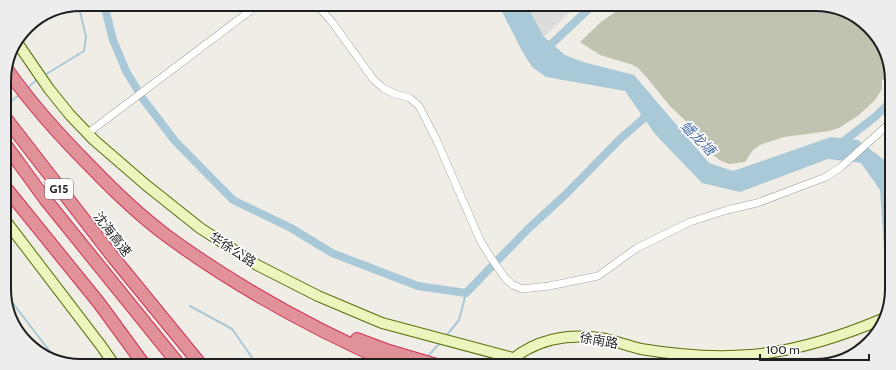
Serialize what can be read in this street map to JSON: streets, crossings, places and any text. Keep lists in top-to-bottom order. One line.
{"streets":{"highway":["G15","沈海高速"],"street":["华徐公路","徐南路"]},"crossings":[["华徐公路","徐南路"]],"water":["蟠龙塘"],"scale_bar":"100 m"}
